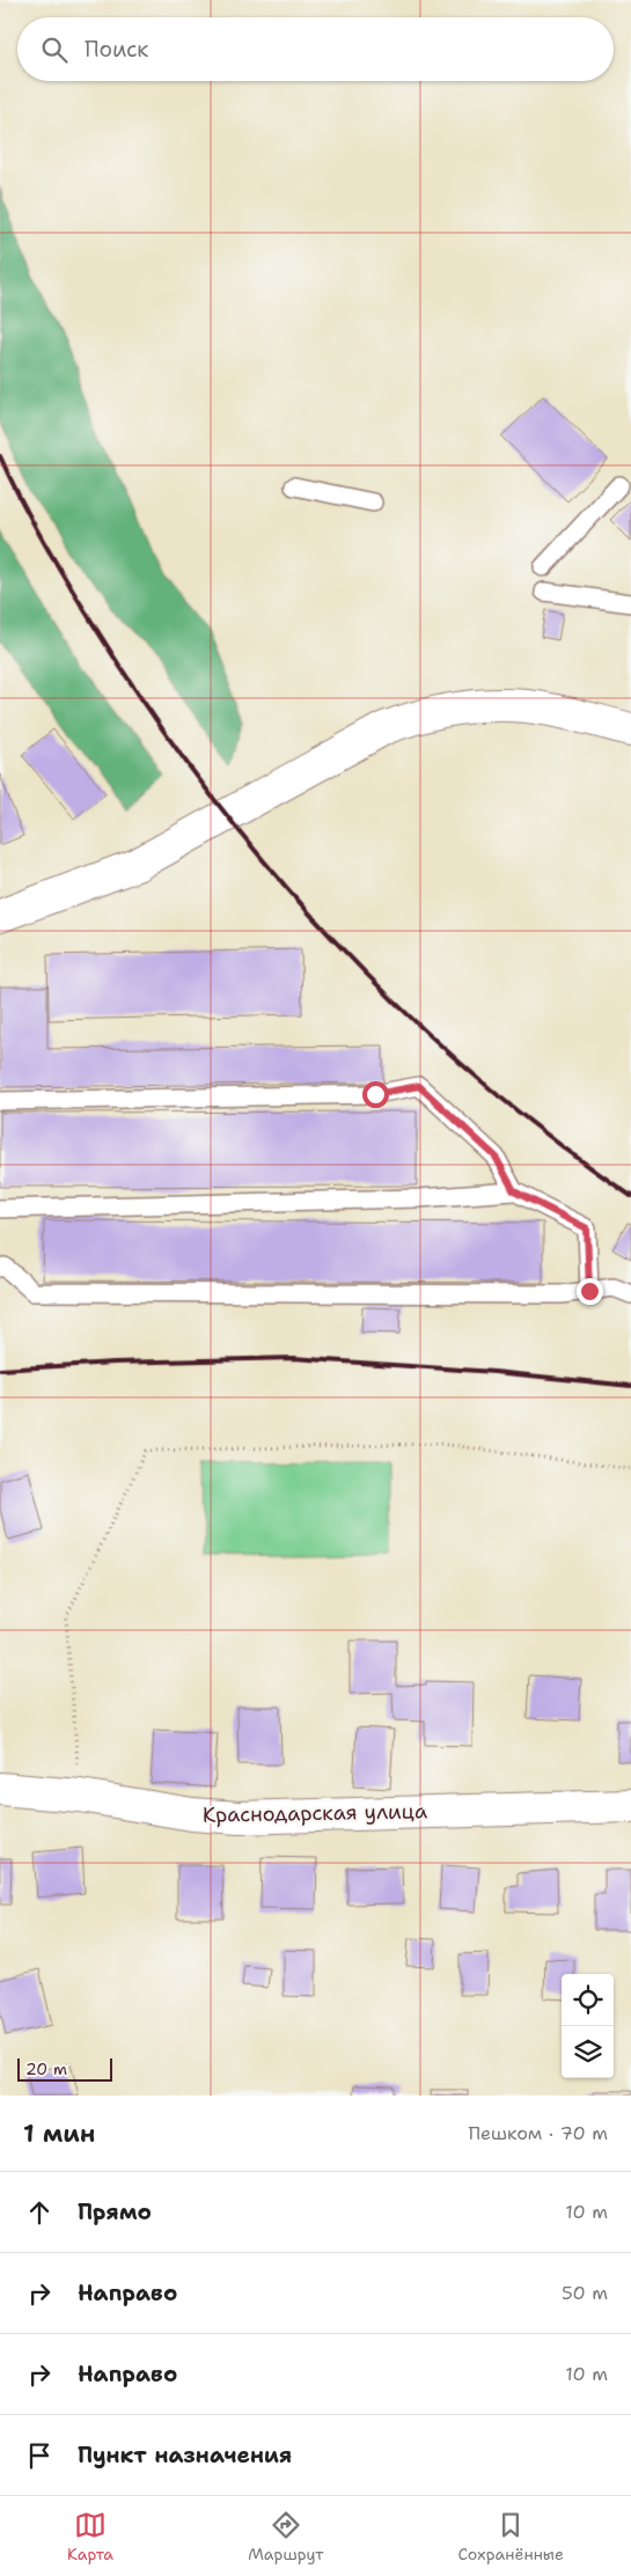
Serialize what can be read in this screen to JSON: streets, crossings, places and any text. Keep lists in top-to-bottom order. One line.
{"streets":{"main road":["Краснодарская улица"]},"scale_bar":"20 m","page":{"search":"Поиск","scale":"20 m","heading":["1 мин","Пешком · 70 m"],"list":[["Прямо","10 m"],["Направо","50 m"],["Направо","10 m"],"Пункт назначения"],"nav":["Карта","Маршрут","Сохранённые"]}}
